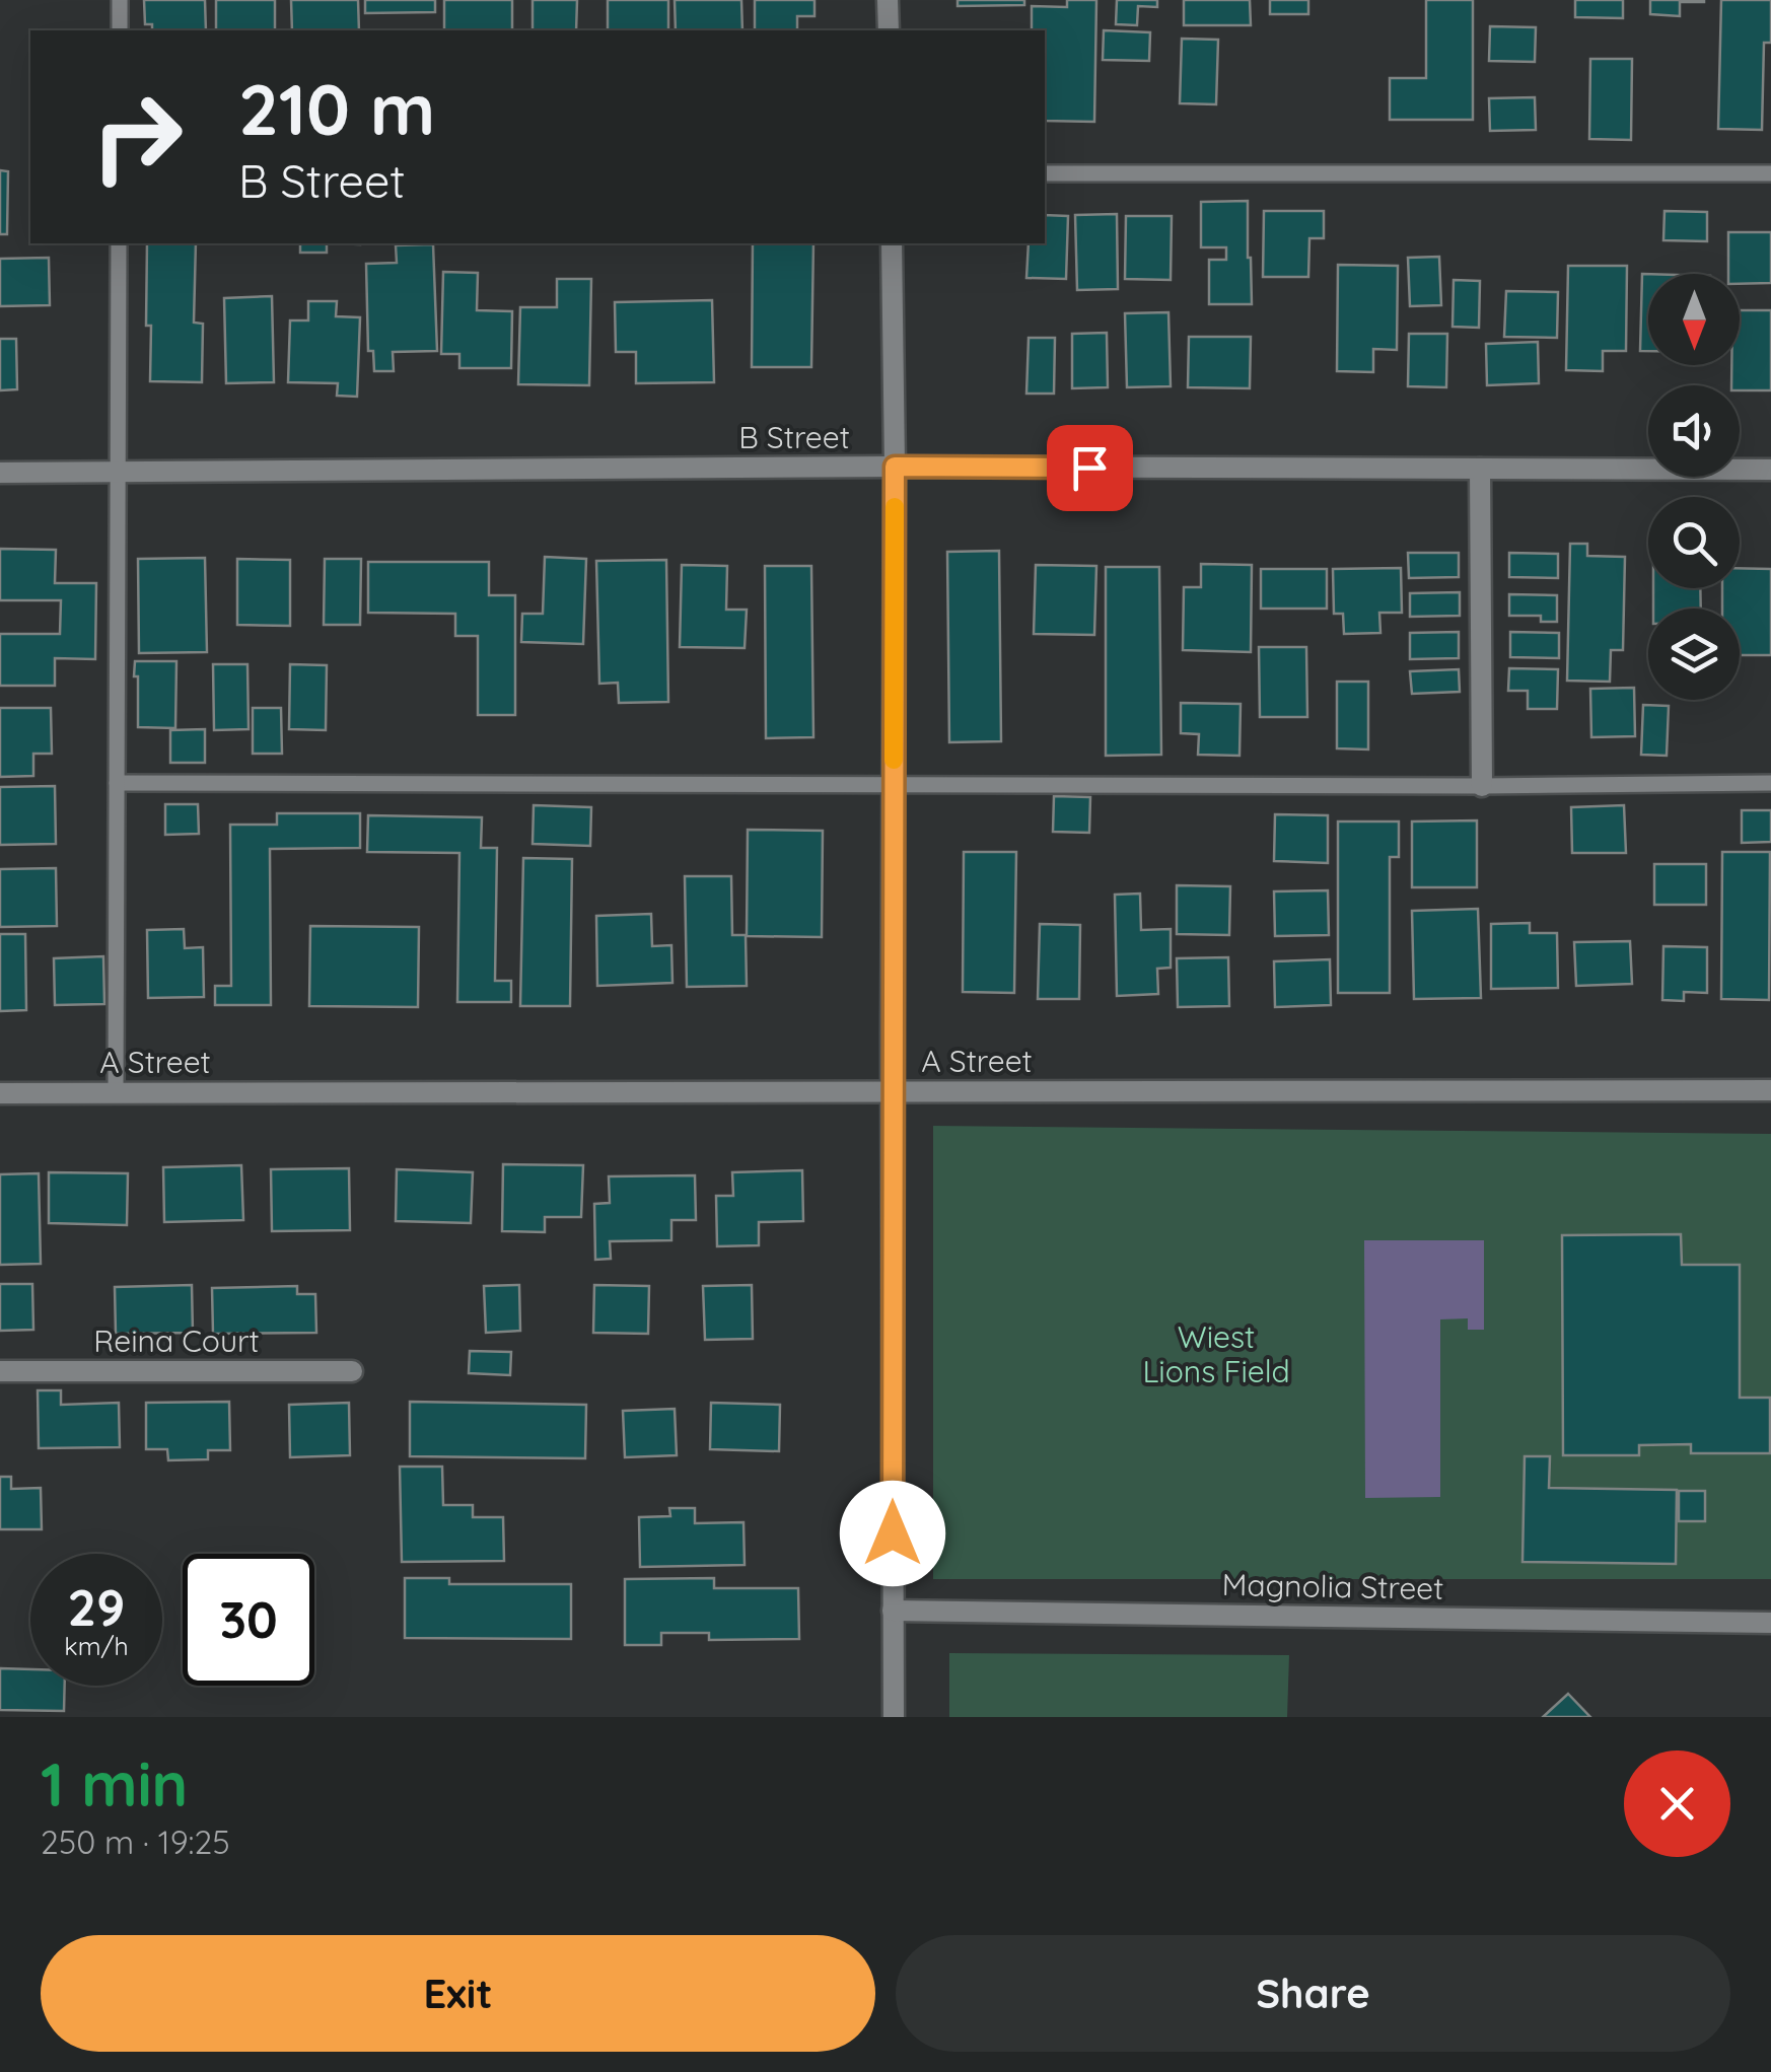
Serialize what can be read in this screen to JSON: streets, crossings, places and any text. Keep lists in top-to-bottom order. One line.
{"streets":{"street":["B Street","A Street","Reina Court","Magnolia Street"]},"parks":["Wiest Lions Field"],"north":"bottom","page":{"turn":["210 m","B Street"],"speed":"29 km/h","limit":"30","heading":["1 min","250 m · 19:25"],"buttons":["Exit","Share"]}}
